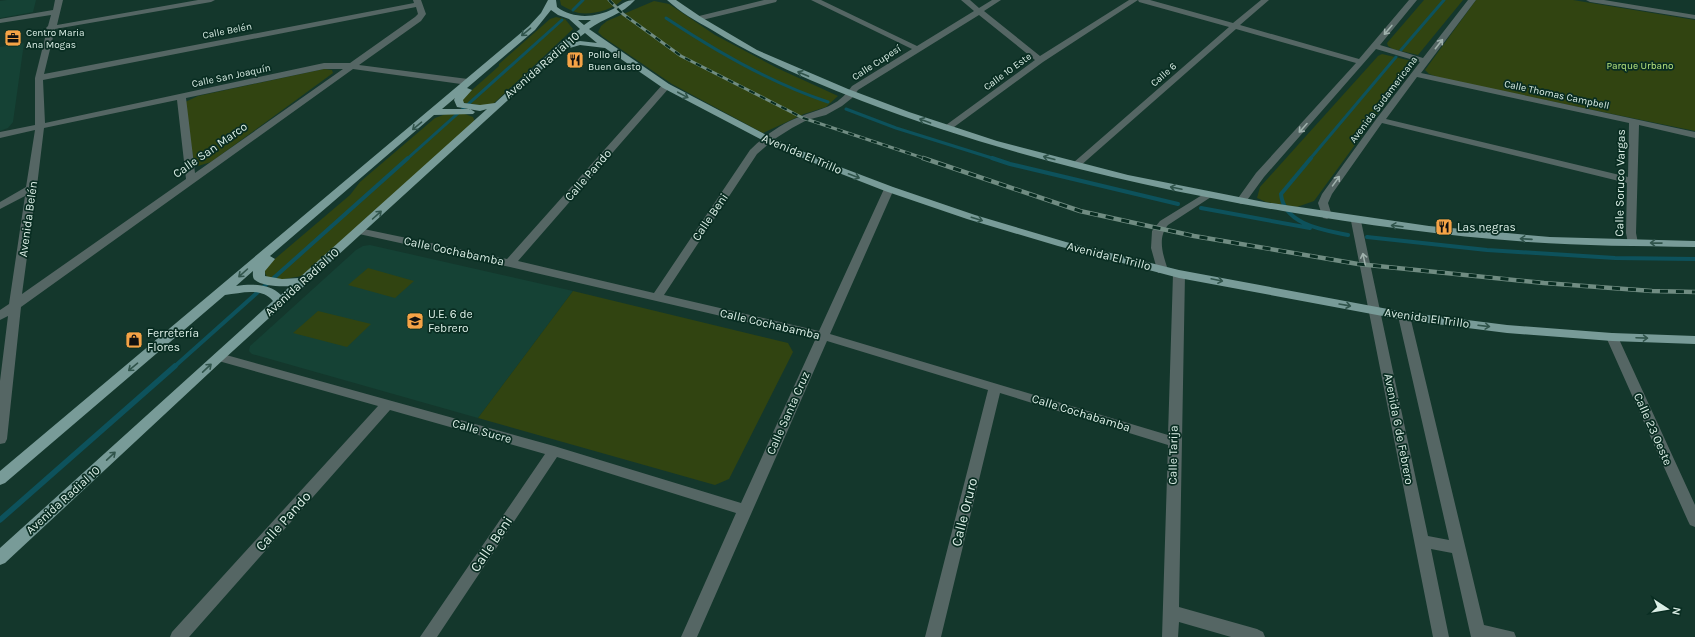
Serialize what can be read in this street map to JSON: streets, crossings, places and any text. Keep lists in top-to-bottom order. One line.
{"streets":{"main road":["Avenida Radial 10","Avenida El Trillo"],"street":["Calle Belén","Calle Cupesí","Calle 10 Este","Calle 6","Calle San Joaquín","Calle Thomas Campbell","Avenida Sudamericana","Calle San Marco","Calle Pando","Calle Soruco Vargas","Calle Beni","Avenida Belén","Calle Cochabamba","Calle Santa Cruz","Avenida 6 de Febrero","Calle 23 Oeste","Calle Sucre","Calle Tarija","Calle Oruro"]},"crossings":[["Calle Belén","Calle San Marco"],["Calle Belén","Avenida Belén"],["Calle Cupesí","Calle 10 Este"],["Calle Cupesí","Avenida El Trillo"],["Calle Cupesí","Calle Beni"],["Avenida Radial 10","Avenida El Trillo"],["Avenida Radial 10","Calle Cochabamba"],["Avenida Radial 10","Calle Sucre"],["Calle San Joaquín","Calle San Marco"],["Calle San Joaquín","Avenida Belén"],["Calle Thomas Campbell","Avenida Sudamericana"],["Calle Thomas Campbell","Calle Soruco Vargas"],["Calle San Marco","Avenida Belén"],["Avenida El Trillo","Calle Pando"],["Avenida El Trillo","Calle Beni"],["Avenida El Trillo","Calle Santa Cruz"],["Avenida El Trillo","Avenida 6 de Febrero"],["Avenida El Trillo","Calle 23 Oeste"],["Avenida El Trillo","Calle Tarija"],["Calle Pando","Calle Cochabamba"],["Calle Pando","Calle Sucre"],["Calle Beni","Calle Cochabamba"],["Calle Beni","Calle Sucre"],["Calle Cochabamba","Calle Santa Cruz"],["Calle Cochabamba","Calle Tarija"],["Calle Cochabamba","Calle Oruro"],["Calle Santa Cruz","Calle Sucre"]],"parks":["Parque Urbano"],"places":{"office":["Centro Maria Ana Mogas"],"restaurant":["Pollo el Buen Gusto","Las negras"],"school or university":["U.E. 6 de Febrero"],"shop":["Ferretería Flores"]},"north":"right"}
